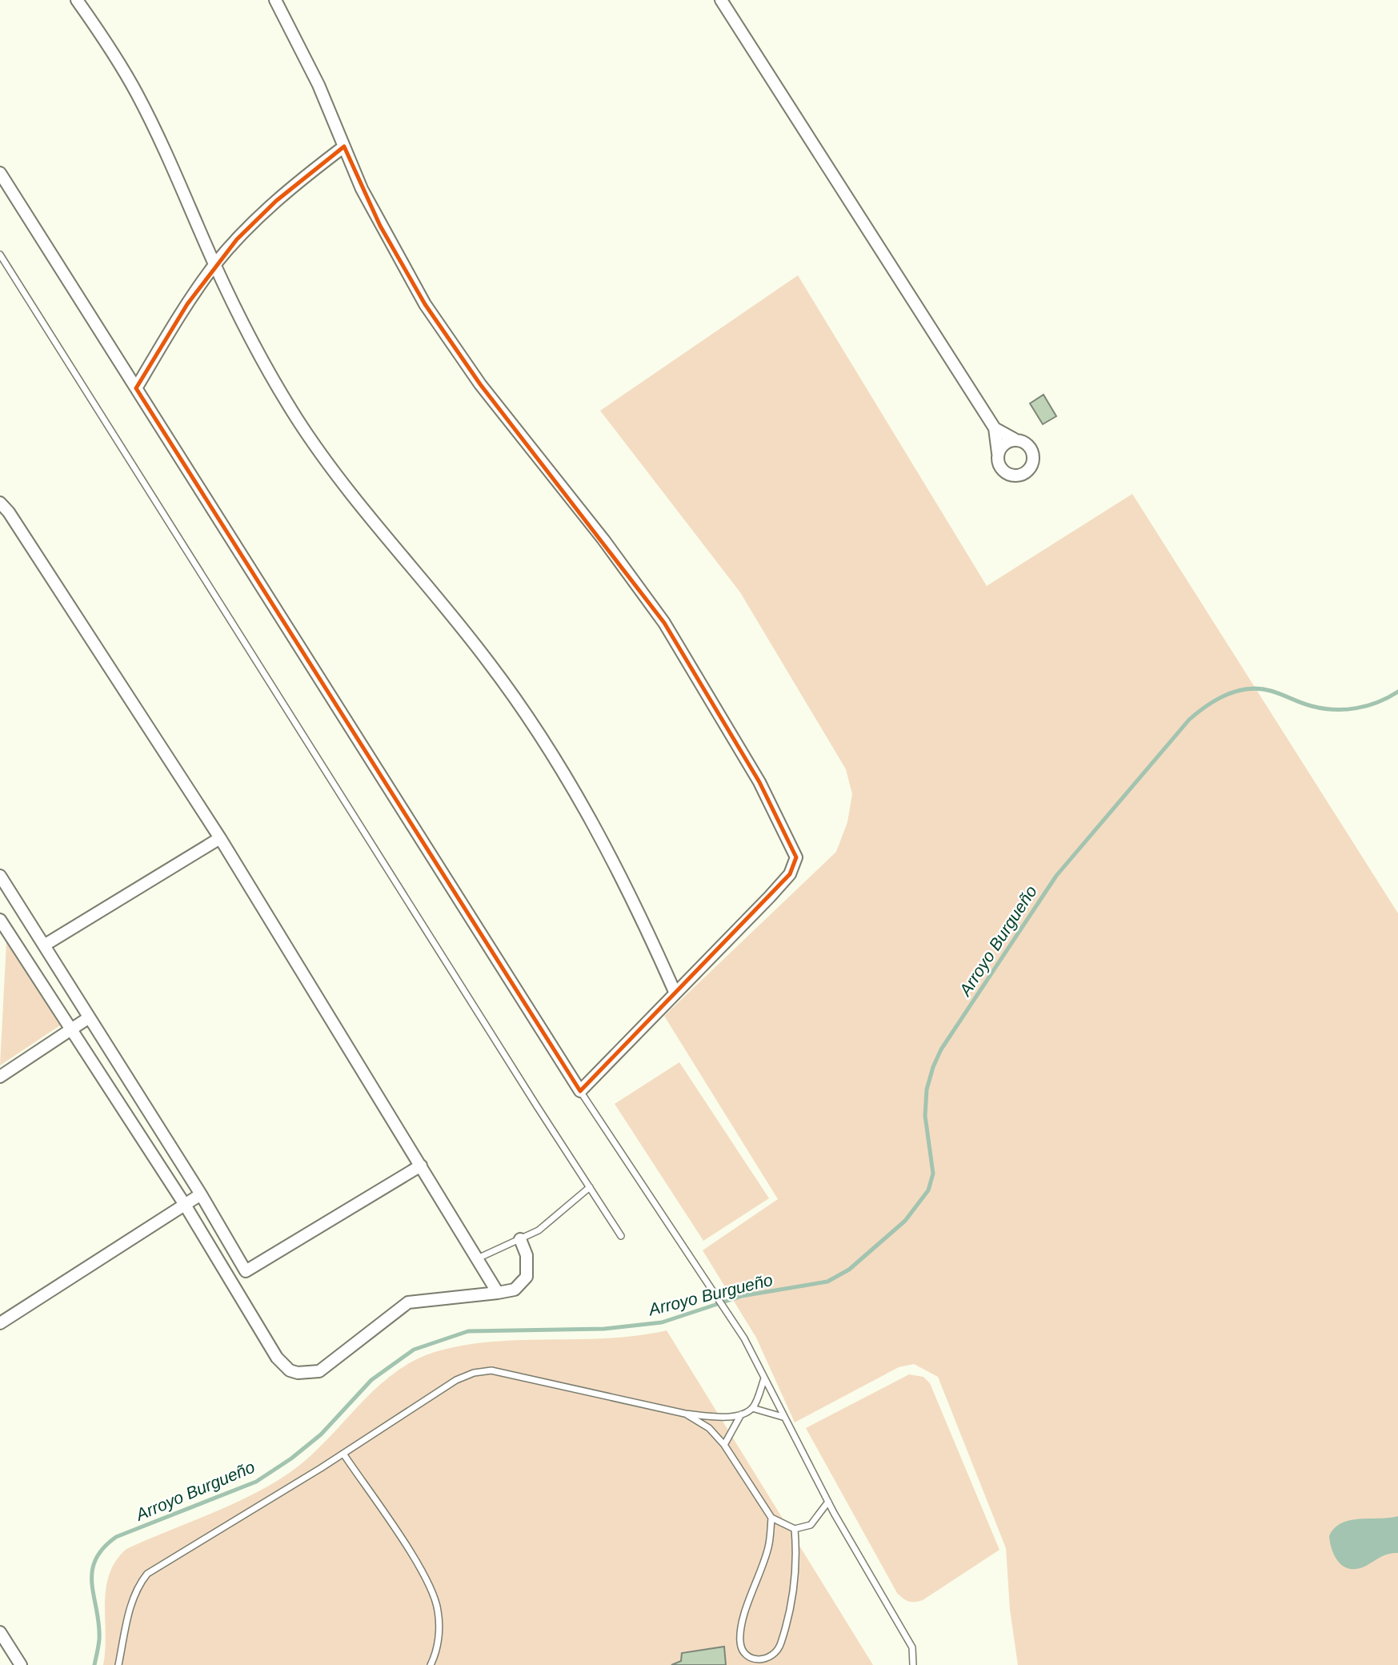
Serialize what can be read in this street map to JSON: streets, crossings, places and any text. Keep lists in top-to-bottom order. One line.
{"water":["Arroyo Burgueño"]}
